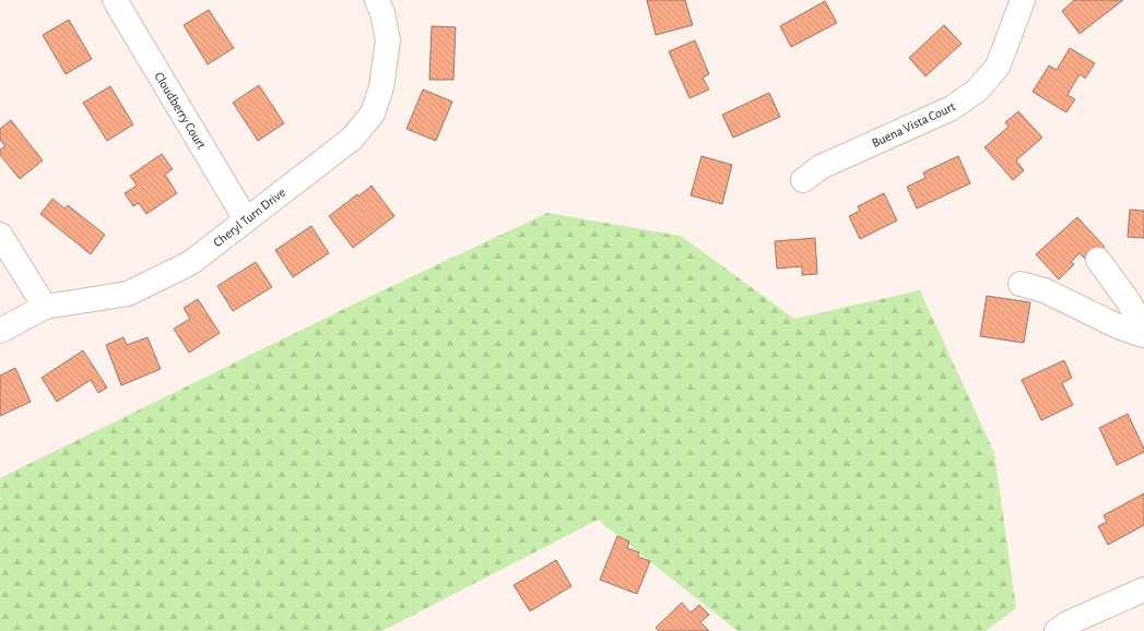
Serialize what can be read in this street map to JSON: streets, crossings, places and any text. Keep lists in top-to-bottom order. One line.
{"streets":{"street":["Cloudberry Court","Buena Vista Court","Cheryl Turn Drive"]},"crossings":[["Cloudberry Court","Cheryl Turn Drive"]]}
